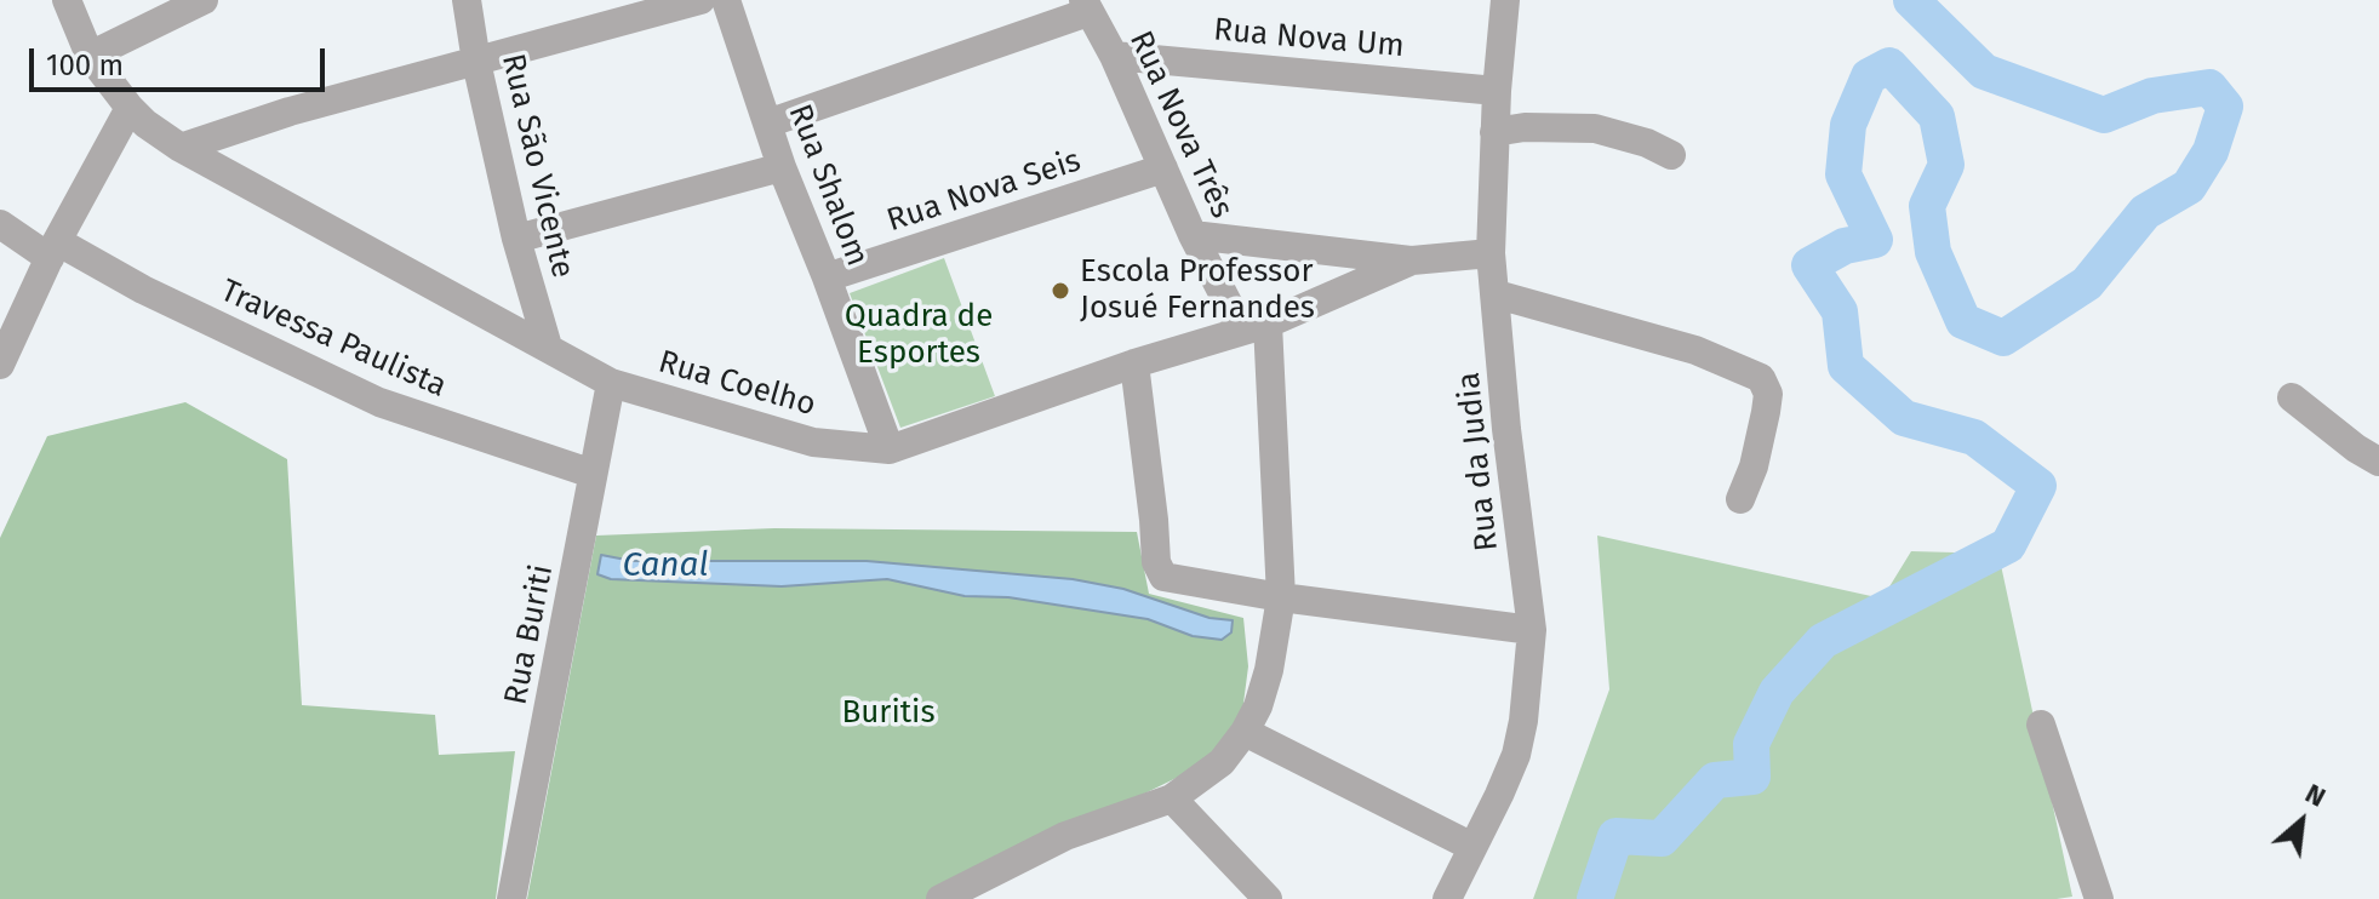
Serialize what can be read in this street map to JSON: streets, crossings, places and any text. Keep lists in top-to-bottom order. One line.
{"streets":{"street":["Rua Nova Um","Rua Nova Três","Rua São Vicente","Rua Shalom","Rua Nova Seis","Travessa Paulista","Rua Coelho","Rua da Judia","Rua Buriti"]},"crossings":[["Rua Nova Um","Rua Nova Três"],["Rua Nova Um","Rua da Judia"],["Rua Nova Três","Rua Nova Seis"],["Rua Nova Três","Rua Coelho"],["Rua São Vicente","Rua Coelho"],["Rua Shalom","Rua Nova Seis"],["Rua Shalom","Rua Coelho"],["Travessa Paulista","Rua Buriti"],["Rua Coelho","Rua da Judia"],["Rua Coelho","Rua Buriti"]],"water":["Canal"],"parks":["Quadra de Esportes","Buritis"],"places":["Escola Professor Josué Fernandes"],"scale_bar":"100 m","north":"top right"}
